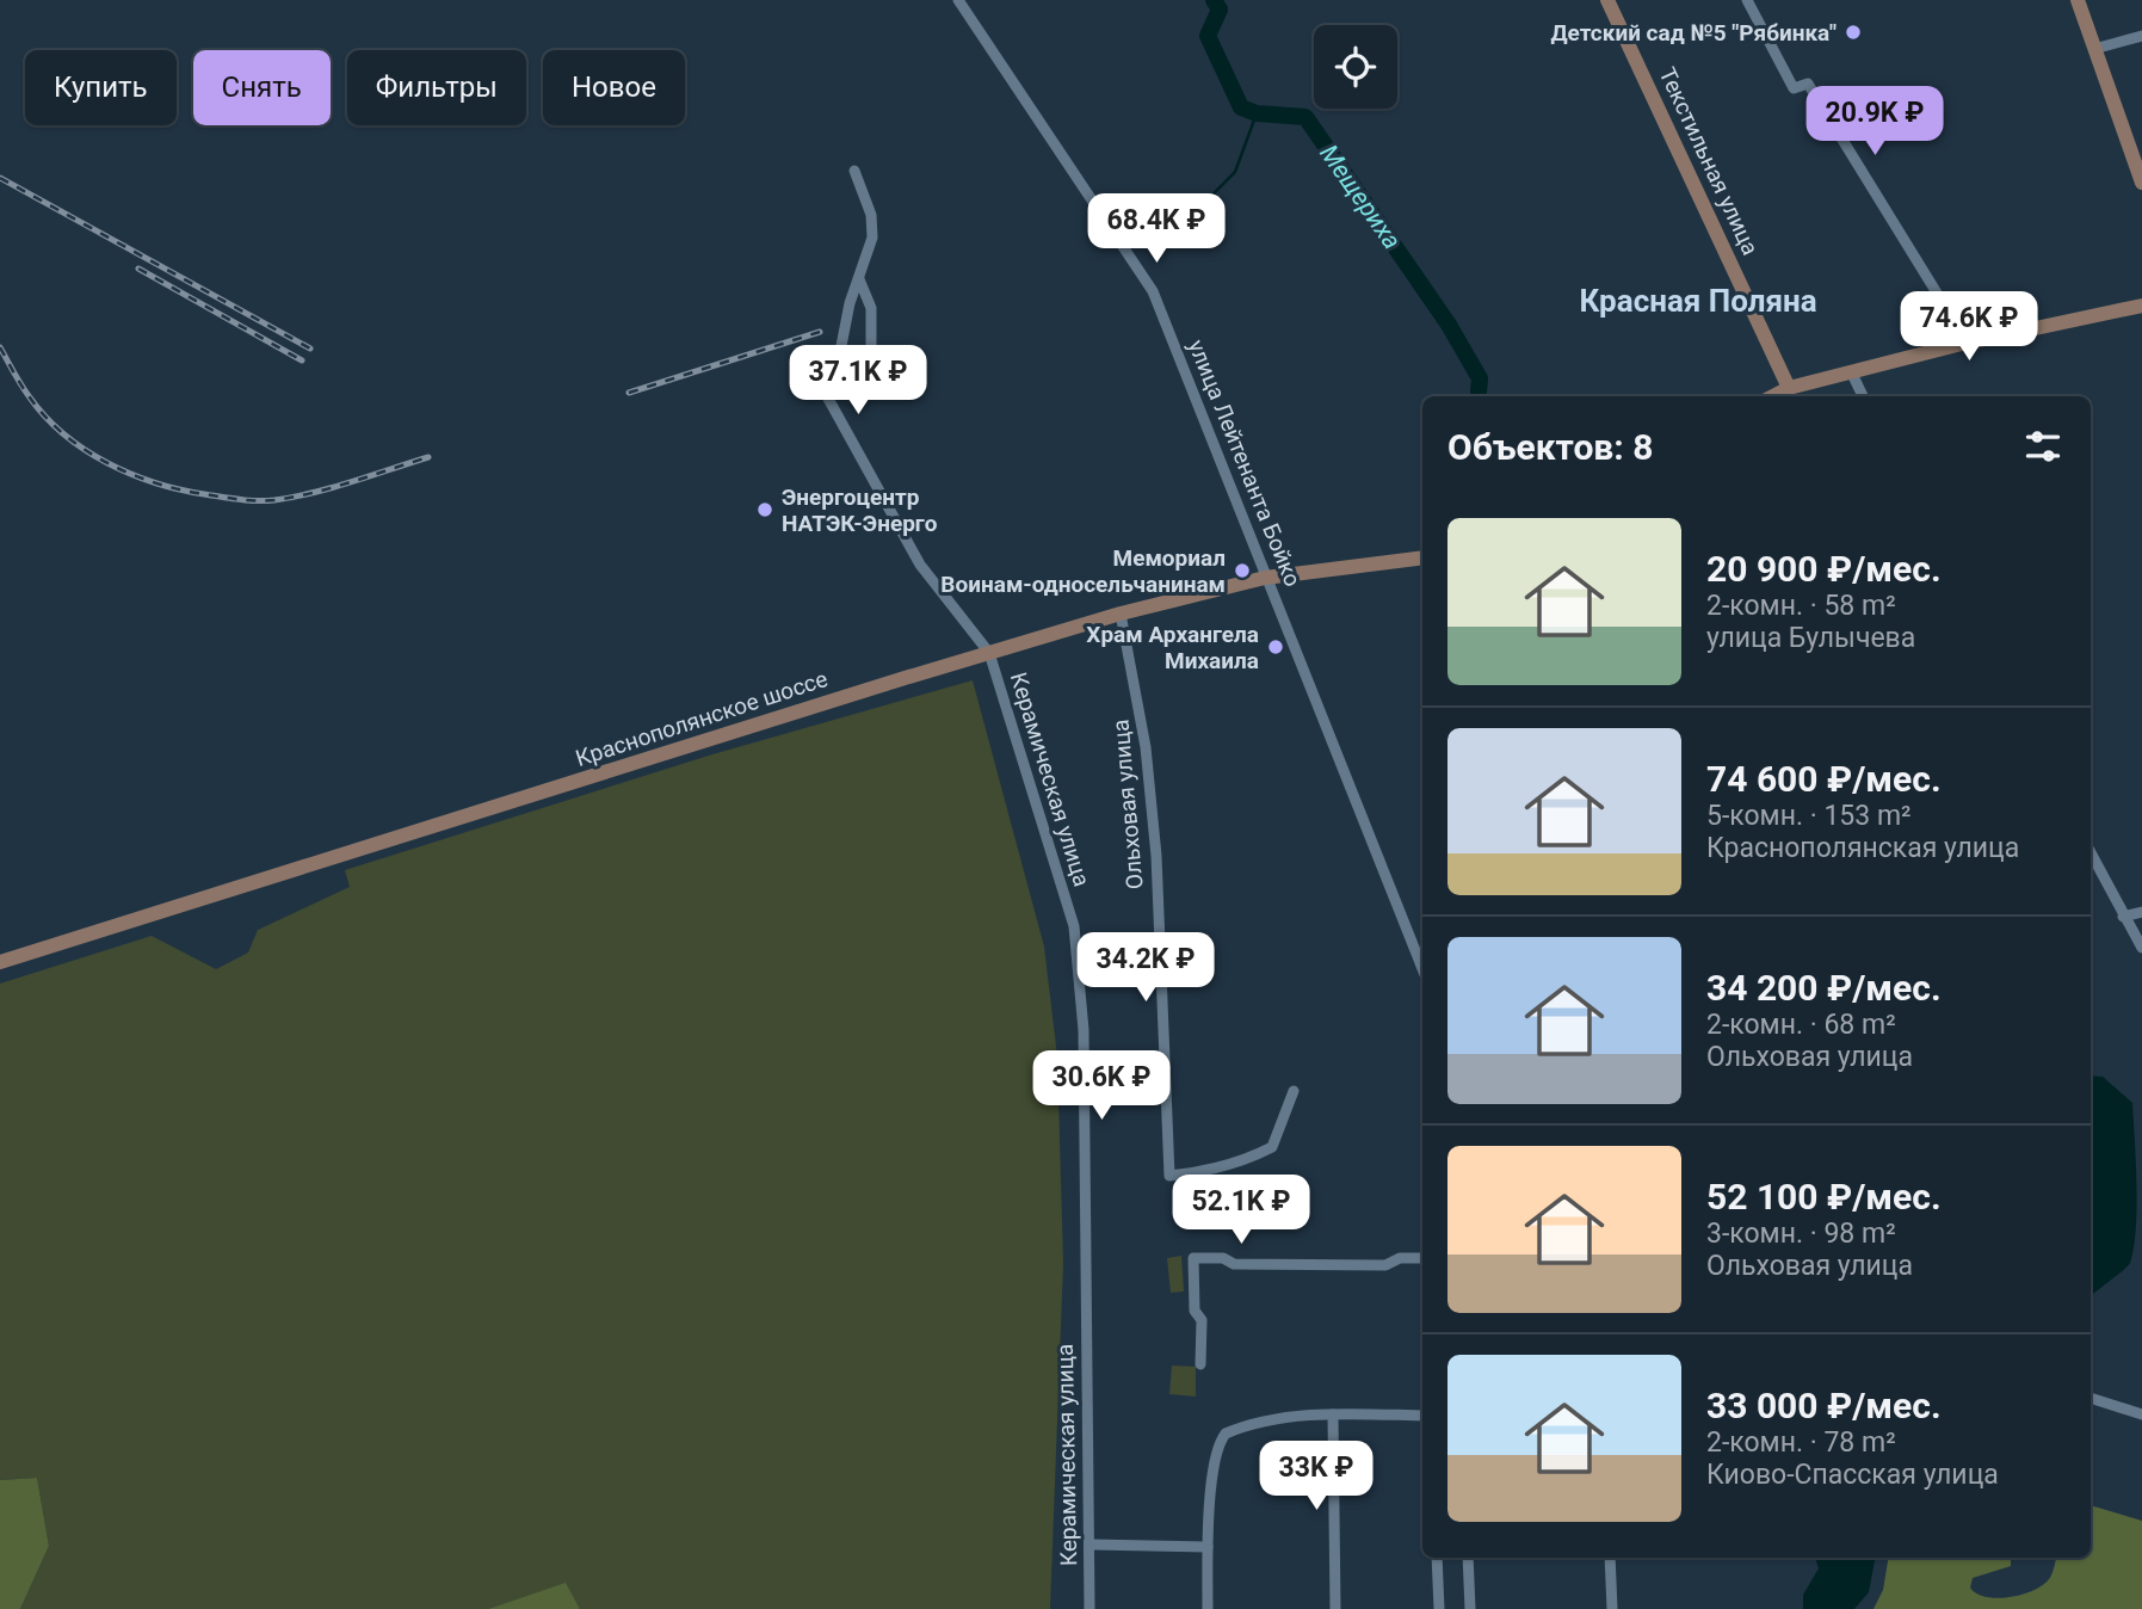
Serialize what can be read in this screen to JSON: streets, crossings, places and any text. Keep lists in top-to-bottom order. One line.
{"streets":{"main road":["Текстильная улица","Краснополянское шоссе"],"street":["улица Лейтенанта Бойко","Керамическая улица","Ольховая улица"]},"crossings":[["улица Лейтенанта Бойко","Краснополянское шоссе"],["Краснополянское шоссе","Керамическая улица"],["Краснополянское шоссе","Ольховая улица"]],"districts":["Красная Поляна"],"water":["Мещериха"],"places":["Детский сад №5 \"Рябинка\"","Энергоцентр НАТЭК-Энерго","Мемориал Воинам-односельчанинам","Храм Архангела Михаила"],"page":{"chip":["Купить","Снять","Фильтры","Новое"],"price":["20.9K ₽","68.4K ₽","74.6K ₽","37.1K ₽","34.2K ₽","30.6K ₽","52.1K ₽","33K ₽"],"heading":"Объектов: 8","list":[{"name":"20 900 ₽/мес.","note":"2-комн. · 58 m² · улица Булычева"},{"name":"74 600 ₽/мес.","note":"5-комн. · 153 m² · Краснополянская улица"},{"name":"34 200 ₽/мес.","note":"2-комн. · 68 m² · Ольховая улица"},{"name":"52 100 ₽/мес.","note":"3-комн. · 98 m² · Ольховая улица"},{"name":"33 000 ₽/мес.","note":"2-комн. · 78 m² · Киово-Спасская улица"}]}}
